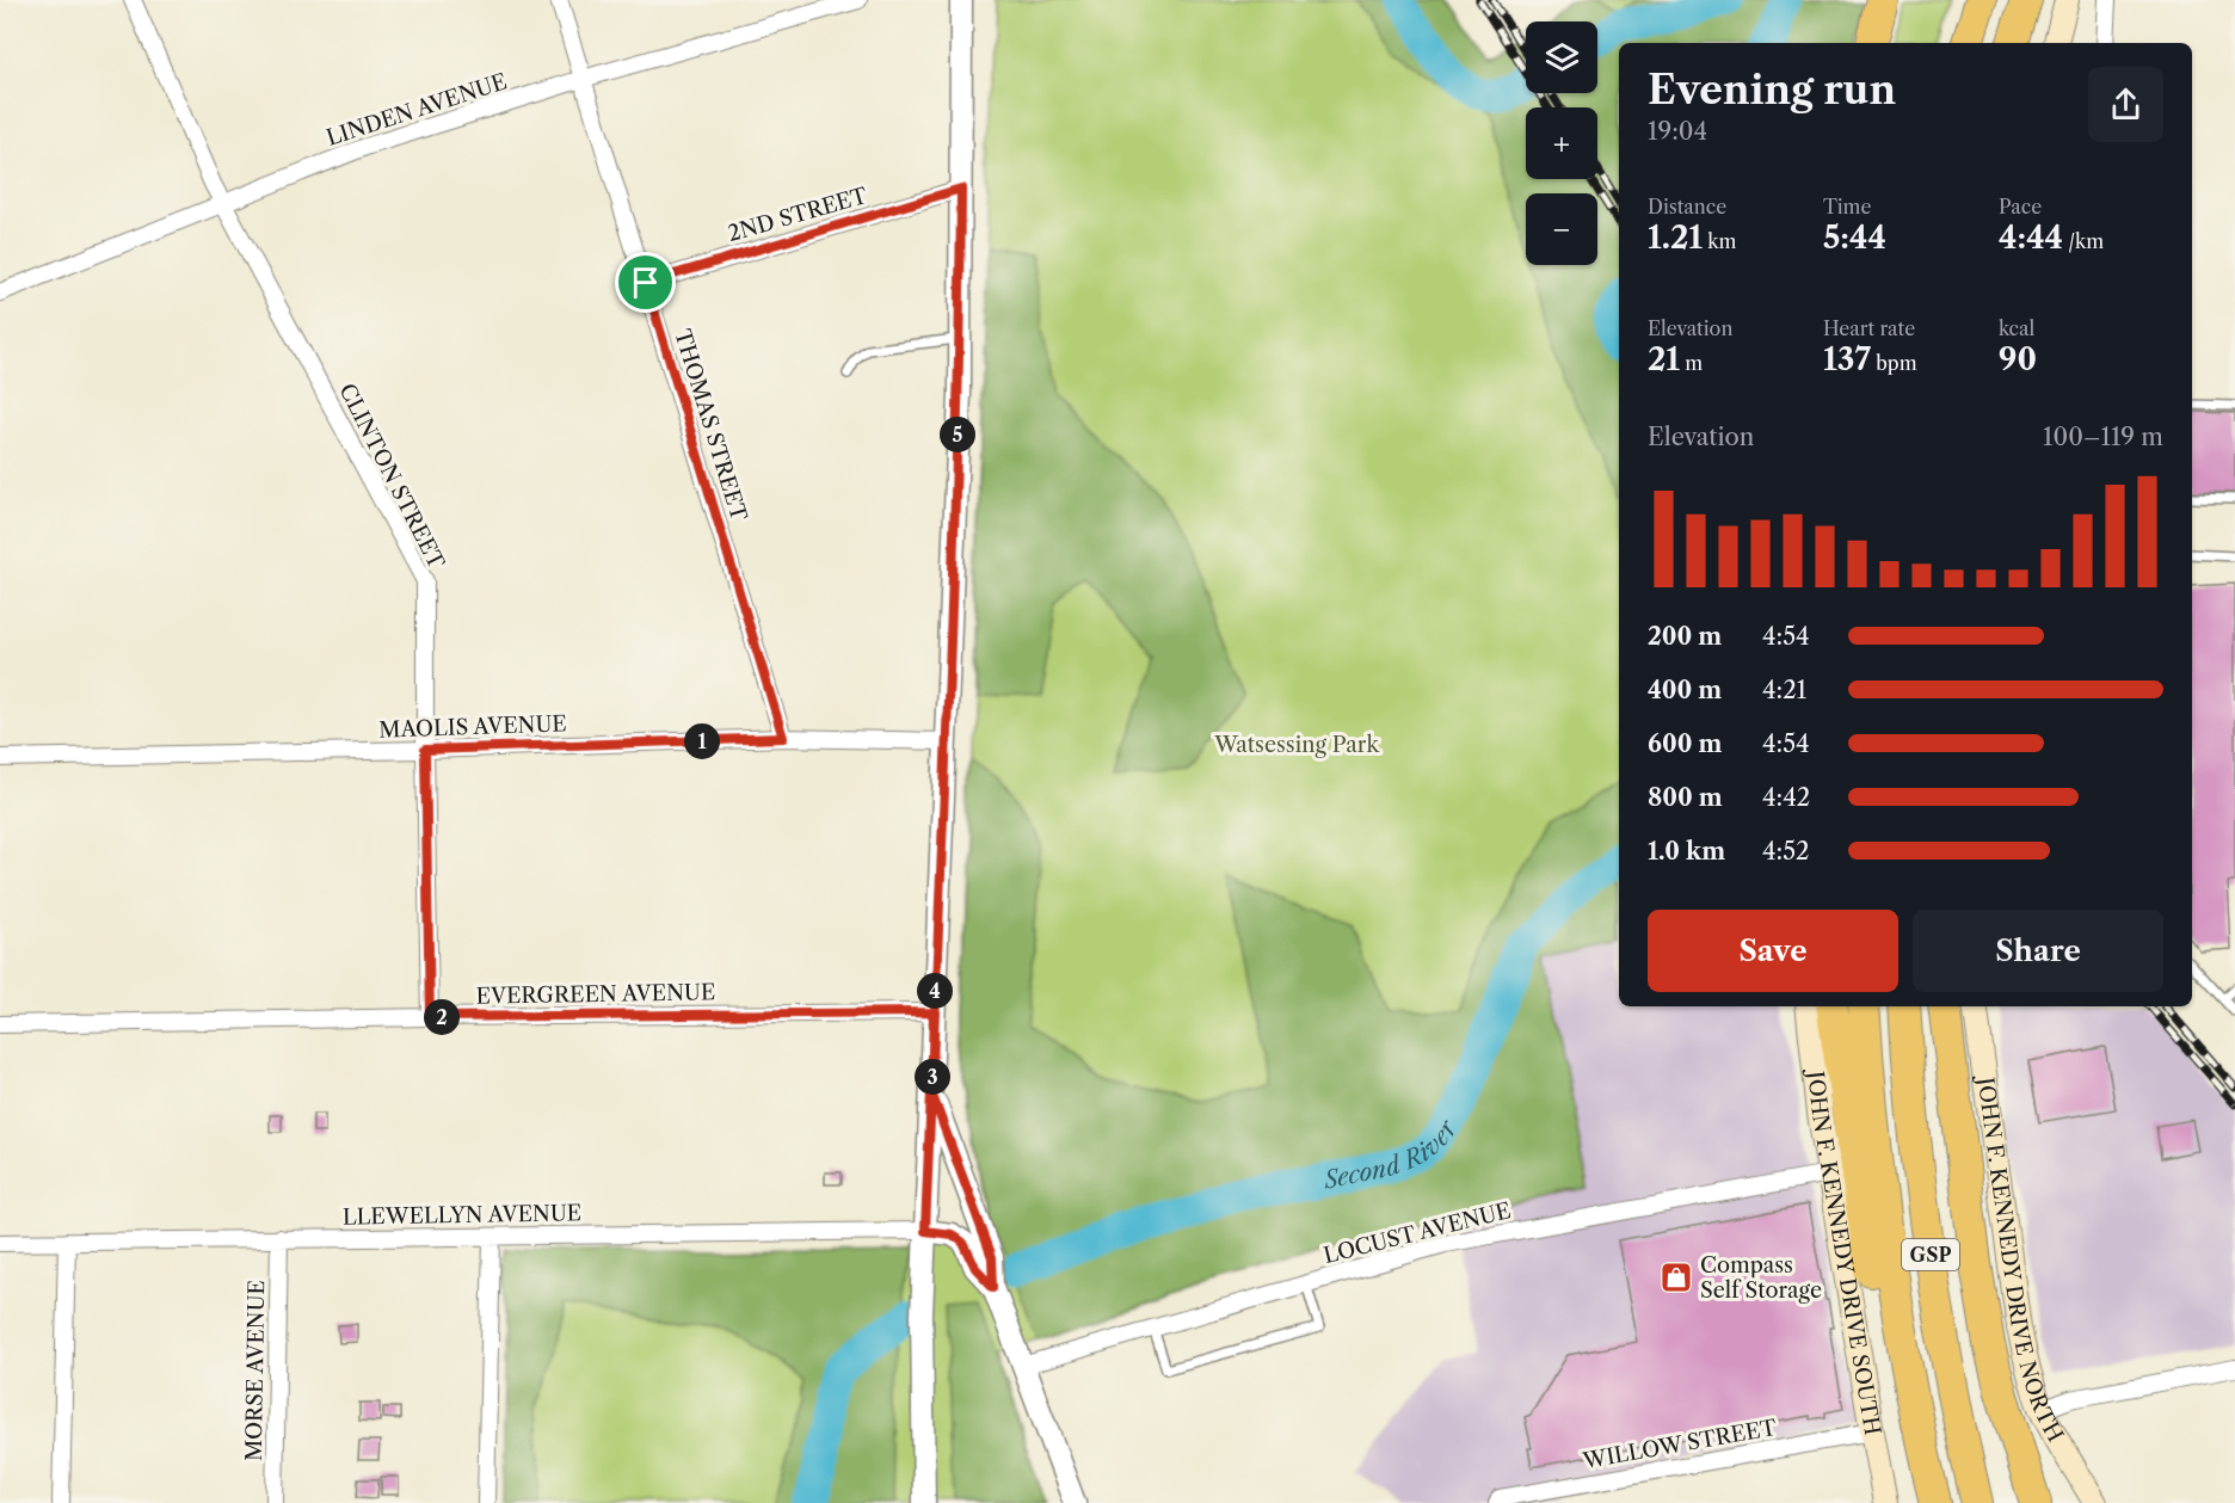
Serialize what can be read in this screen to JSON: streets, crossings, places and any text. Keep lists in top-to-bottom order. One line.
{"streets":{"highway":["GSP"],"main road":["JOHN F. KENNEDY DRIVE SOUTH","JOHN F. KENNEDY DRIVE NORTH"],"street":["LINDEN AVENUE","2ND STREET","THOMAS STREET","CLINTON STREET","MAOLIS AVENUE","EVERGREEN AVENUE","LLEWELLYN AVENUE","LOCUST AVENUE","MORSE AVENUE","WILLOW STREET"]},"crossings":[["LINDEN AVENUE","THOMAS STREET"],["LINDEN AVENUE","CLINTON STREET"],["2ND STREET","THOMAS STREET"],["THOMAS STREET","MAOLIS AVENUE"],["CLINTON STREET","MAOLIS AVENUE"],["CLINTON STREET","EVERGREEN AVENUE"],["LLEWELLYN AVENUE","MORSE AVENUE"],["LOCUST AVENUE","JOHN F. KENNEDY DRIVE SOUTH"],["JOHN F. KENNEDY DRIVE SOUTH","WILLOW STREET"]],"water":["Second River"],"parks":["Watsessing Park"],"places":{"shop":["Compass Self Storage"]},"page":{"map_buttons":["+","−"],"heading":["Evening run","19:04"],"stats":[["Distance","1.21 km"],["Time","5:44"],["Pace","4:44 /km"],["Elevation","21 m"],["Heart rate","137 bpm"],["kcal","90"]],"chart":["Elevation","100–119 m"],"pins":["5","1","4","2","3"],"list":[{"name":"200 m","note":"4:54"},{"name":"400 m","note":"4:21"},{"name":"600 m","note":"4:54"},{"name":"800 m","note":"4:42"},{"name":"1.0 km","note":"4:52"}],"buttons":["Save","Share"]}}
